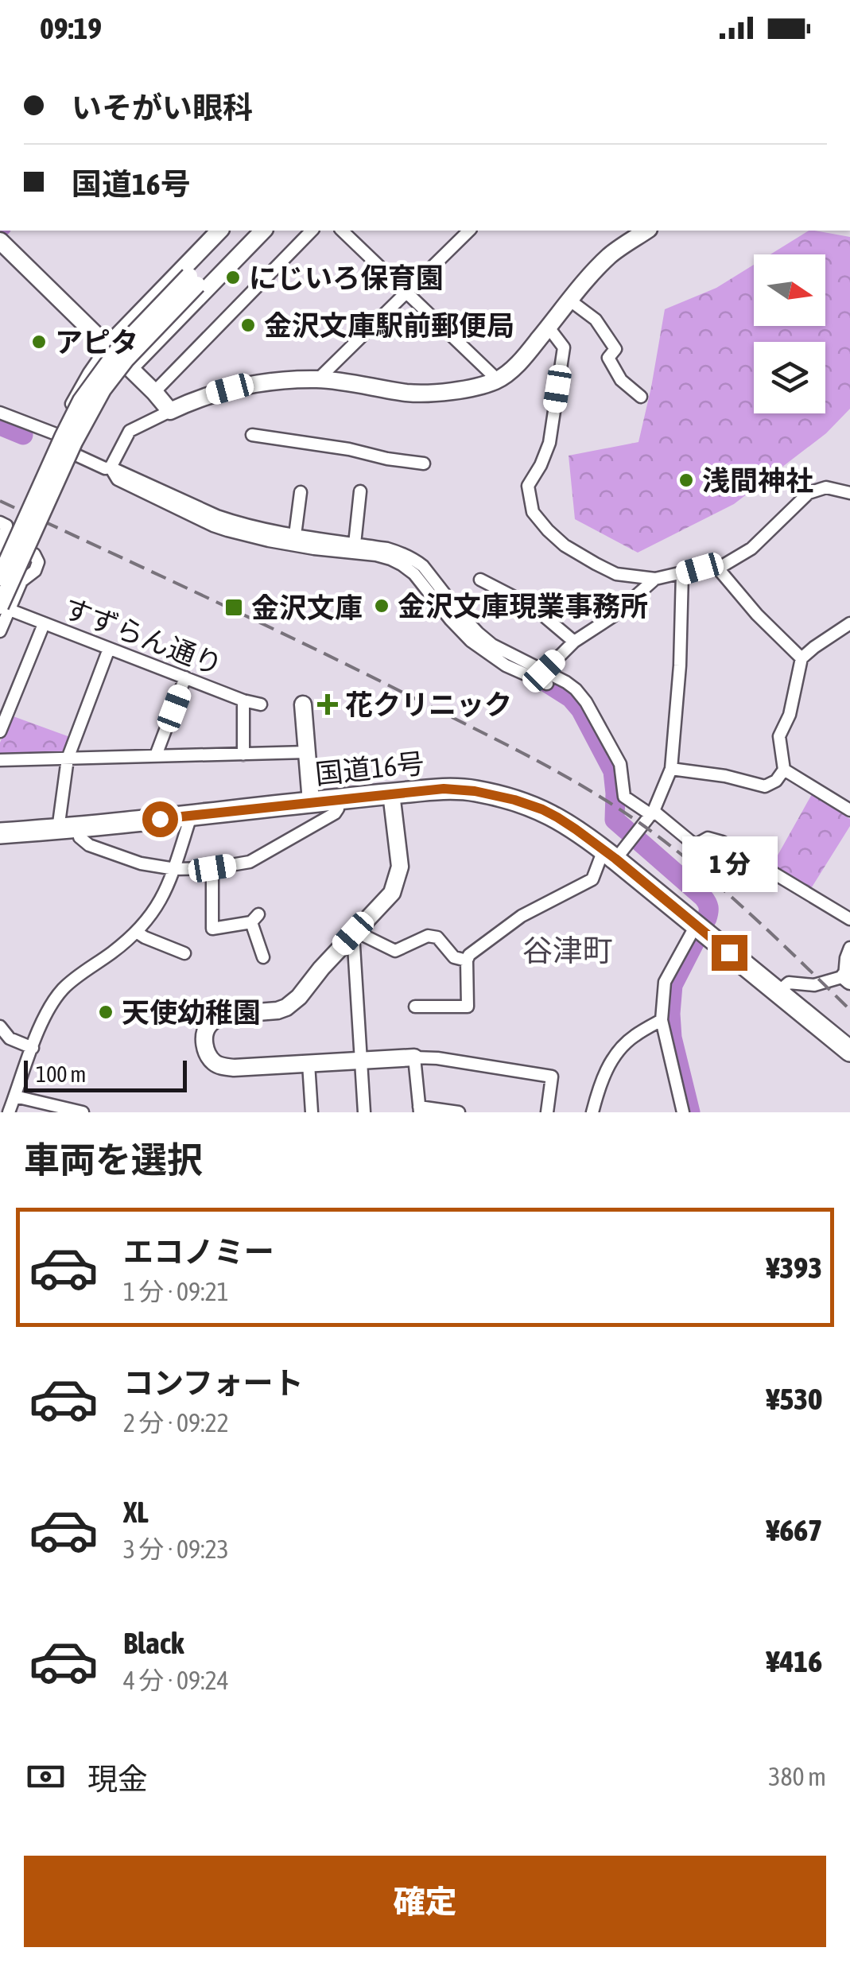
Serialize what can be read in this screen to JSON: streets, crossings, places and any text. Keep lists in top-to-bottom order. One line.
{"streets":{"highway":["国道16号"],"street":["すずらん通り"]},"districts":["谷津町"],"places":{"other":["にじいろ保育園","金沢文庫駅前郵便局","アピタ","浅間神社","金沢文庫現業事務所","天使幼稚園"],"transit":["金沢文庫"],"health":["花クリニック"]},"scale_bar":"100 m","north":"right","page":{"status":"09:19","banner":["いそがい眼科","国道16号"],"bubble":"1 分","scale":"100 m","heading":"車両を選択","list":[{"name":"エコノミー","note":"1 分 · 09:21","value":"¥393"},{"name":"コンフォート","note":"2 分 · 09:22","value":"¥530"},{"name":"XL","note":"3 分 · 09:23","value":"¥667"},{"name":"Black","note":"4 分 · 09:24","value":"¥416"}],"pay":["現金","380 m"],"buttons":"確定"}}
